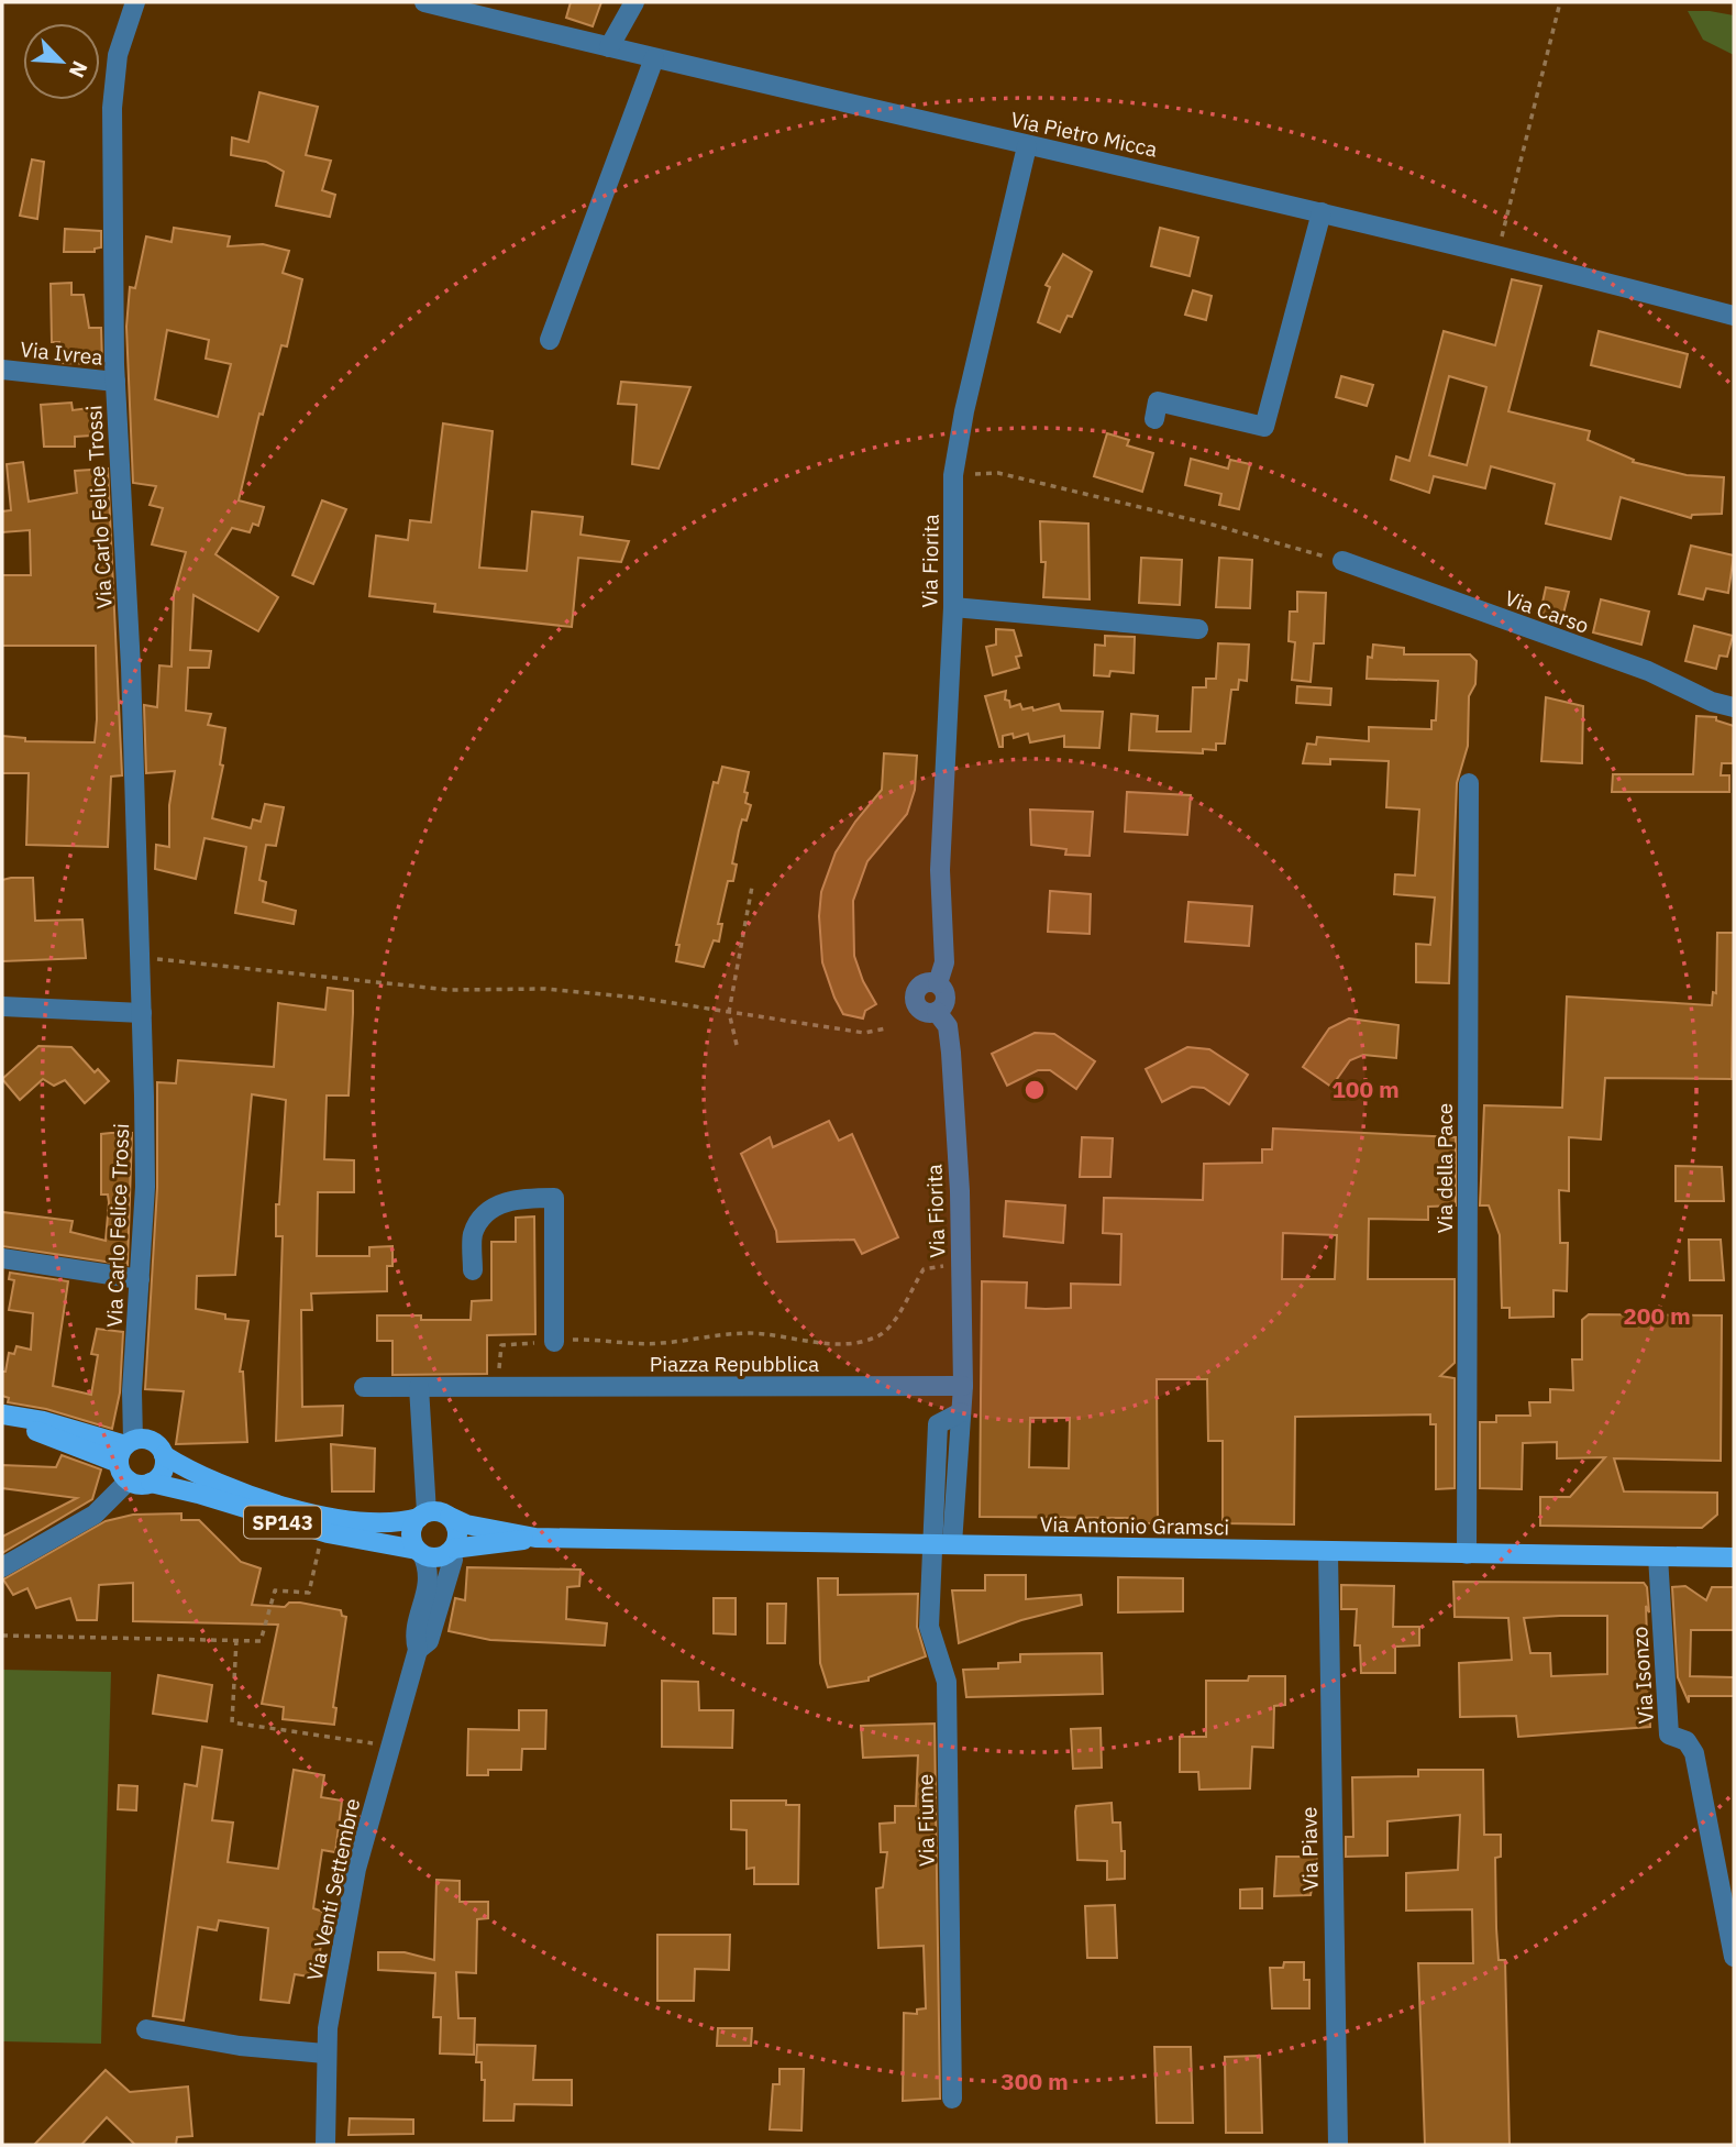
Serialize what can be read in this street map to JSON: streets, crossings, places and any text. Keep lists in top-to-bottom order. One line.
{"streets":{"main road":["SP143","Via Antonio Gramsci"],"street":["Via Pietro Micca","Via Ivrea","Via Carlo Felice Trossi","Via Fiorita","Via Carso","Via della Pace","Piazza Repubblica","Via Isonzo","Via Fiume","Via Piave","Via Venti Settembre"]},"crossings":[["Via Pietro Micca","Via Fiorita"],["Via Ivrea","Via Carlo Felice Trossi"],["Via Carlo Felice Trossi","SP143"],["Via Fiorita","Piazza Repubblica"],["Via Fiorita","Via Antonio Gramsci"],["Via della Pace","Via Antonio Gramsci"],["SP143","Via Antonio Gramsci"],["SP143","Via Venti Settembre"],["Via Antonio Gramsci","Via Isonzo"],["Via Antonio Gramsci","Via Fiume"],["Via Antonio Gramsci","Via Piave"],["Via Antonio Gramsci","Via Venti Settembre"]],"north":"bottom right","rings":["100 m","200 m","300 m"]}
